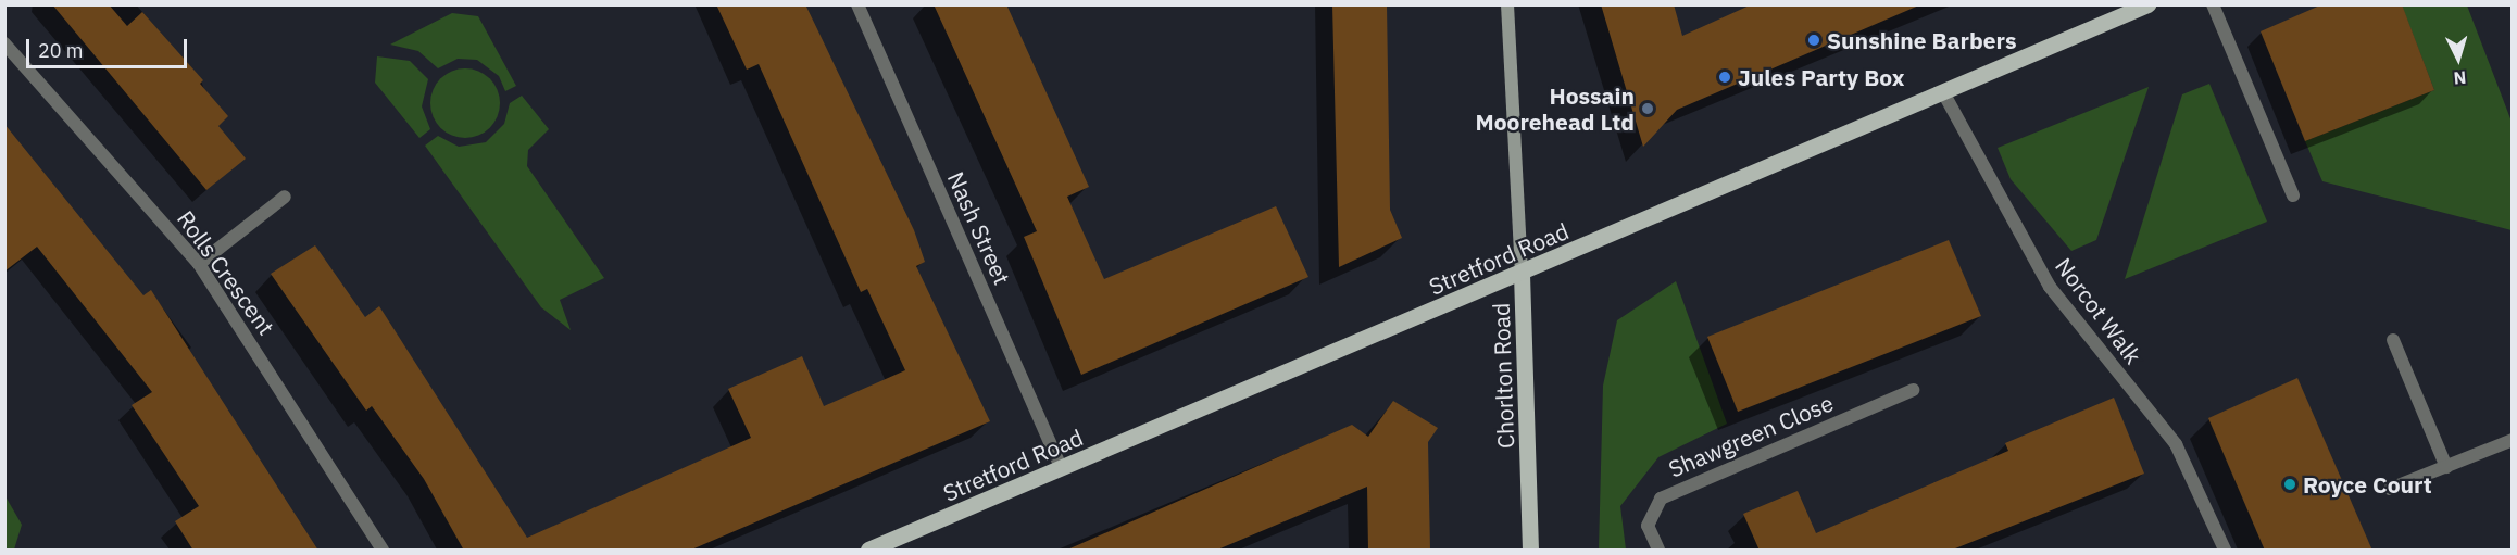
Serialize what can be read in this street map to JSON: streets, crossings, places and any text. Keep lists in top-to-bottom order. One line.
{"streets":{"main road":["Stretford Road","Chorlton Road"],"street":["Nash Street","Rolls Crescent","Norcot Walk","Shawgreen Close"]},"crossings":[["Nash Street","Stretford Road"],["Stretford Road","Norcot Walk"],["Stretford Road","Chorlton Road"]],"places":["Sunshine Barbers","Jules Party Box","Hossain Moorehead Ltd","Royce Court"],"scale_bar":"20 m","north":"bottom"}
